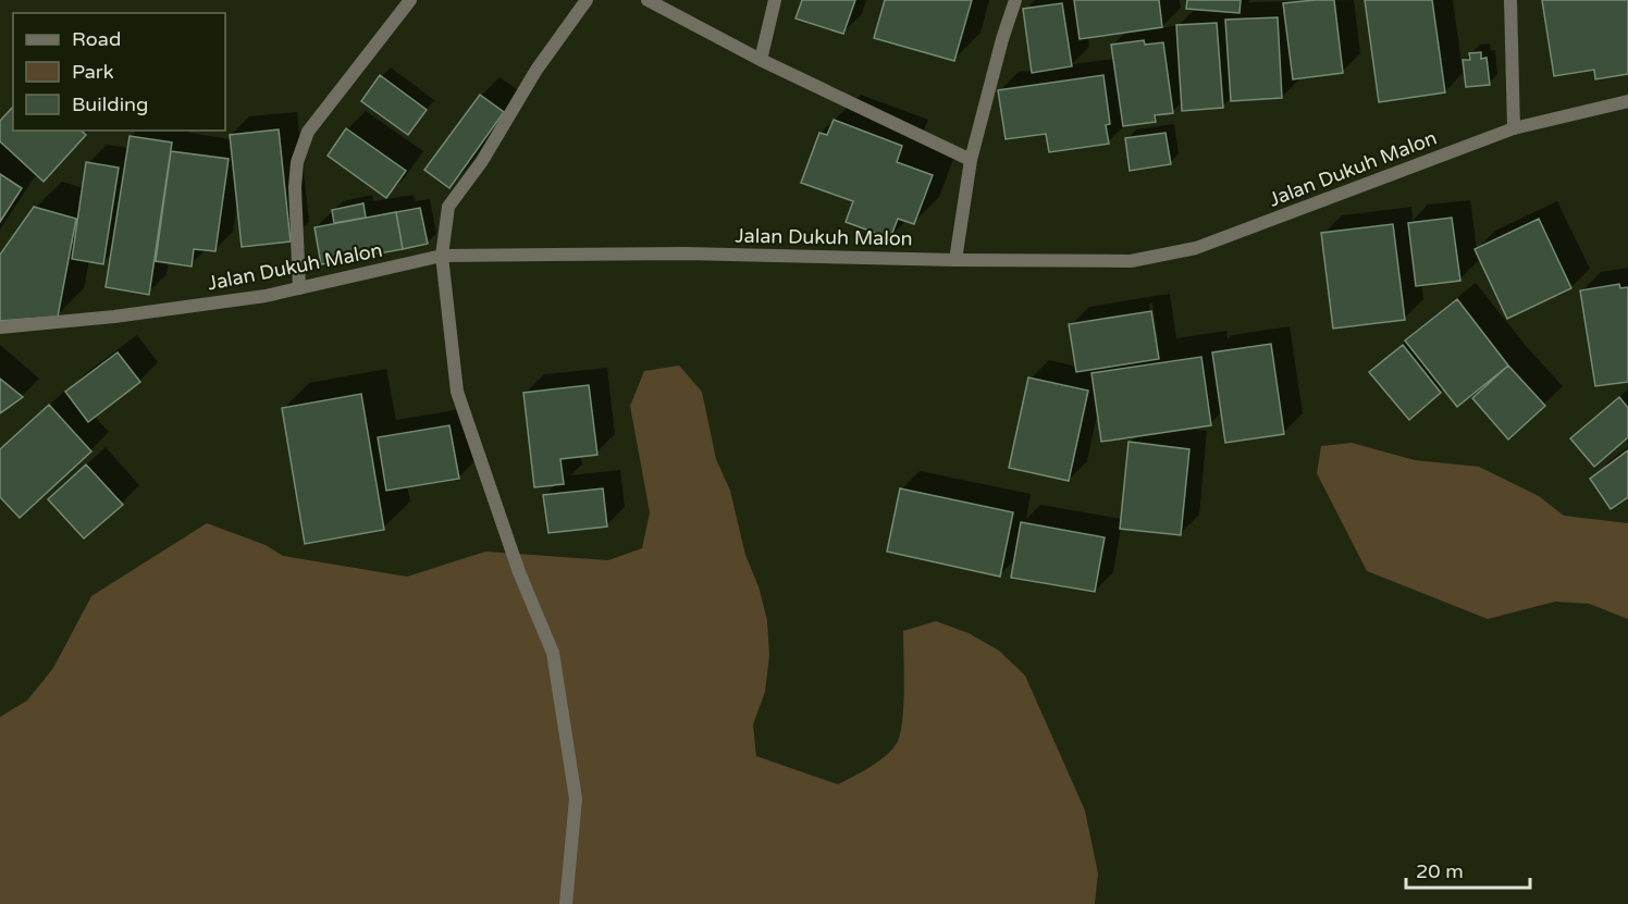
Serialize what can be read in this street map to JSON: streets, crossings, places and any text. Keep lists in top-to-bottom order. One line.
{"streets":{"street":["Jalan Dukuh Malon"]},"legend":["Road","Park","Building"],"scale_bar":"20 m"}
